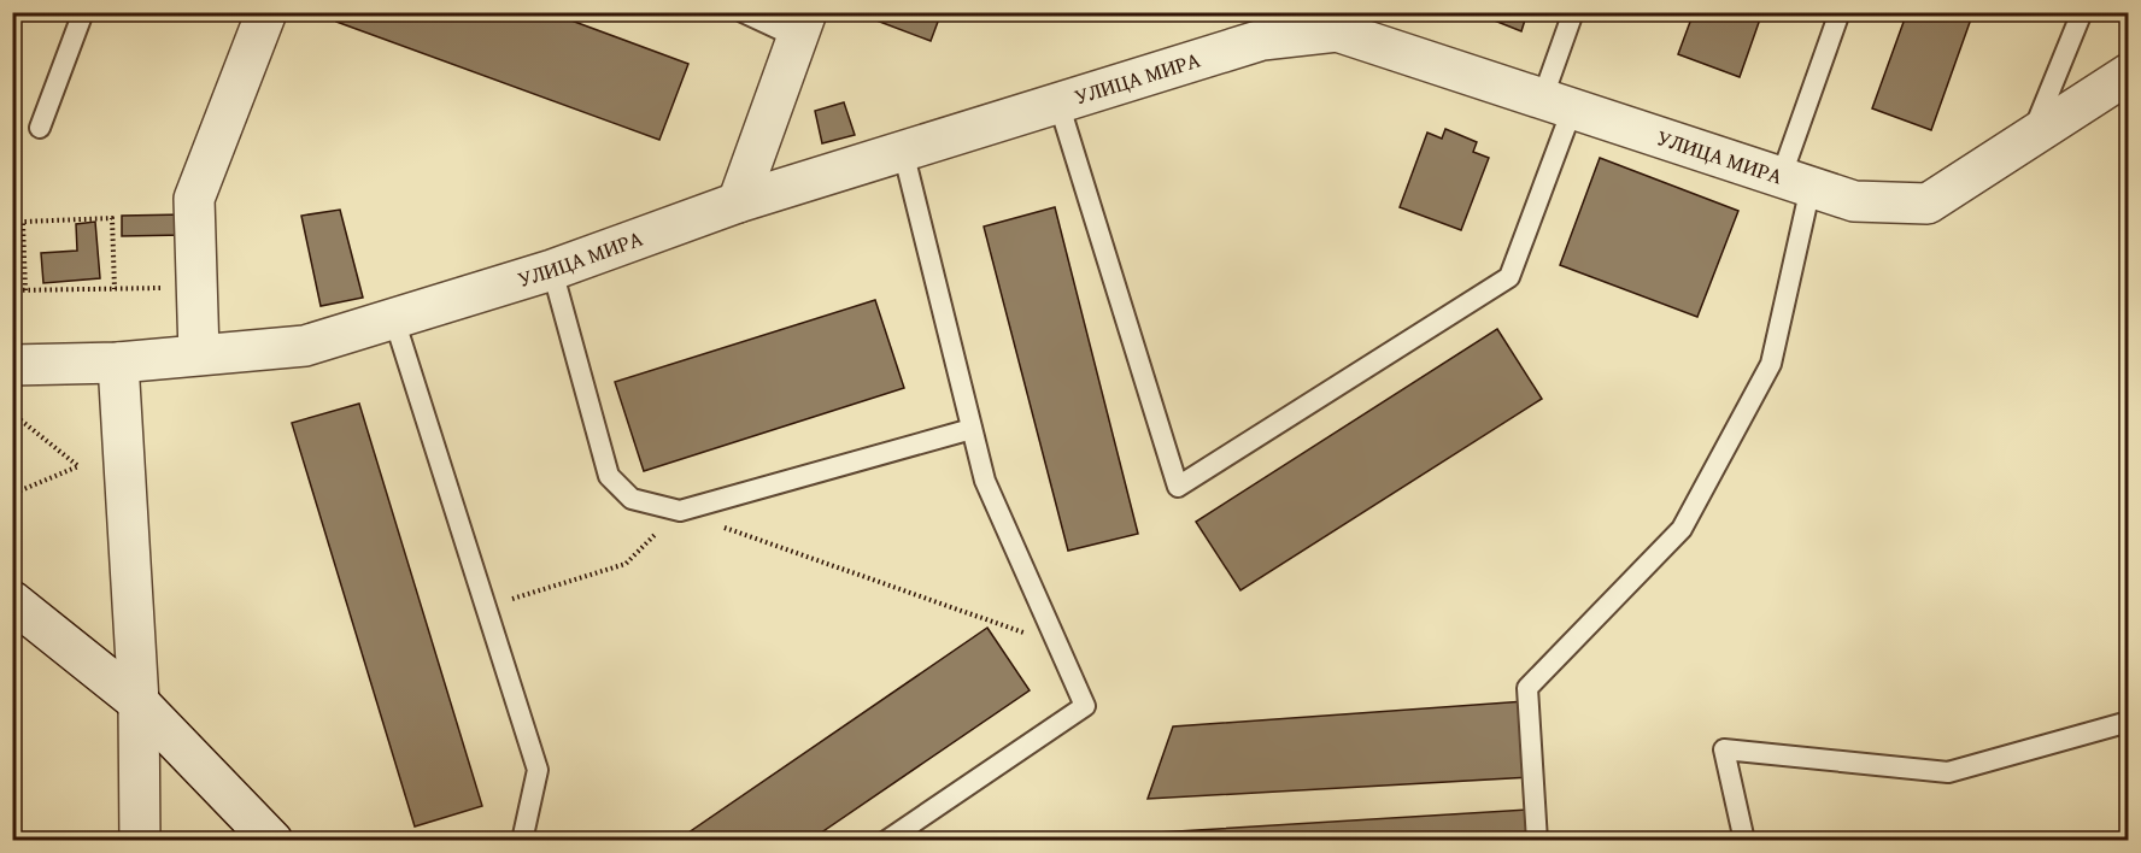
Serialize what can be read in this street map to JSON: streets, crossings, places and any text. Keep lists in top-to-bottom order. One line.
{"streets":{"street":["УЛИЦА МИРА"]}}
